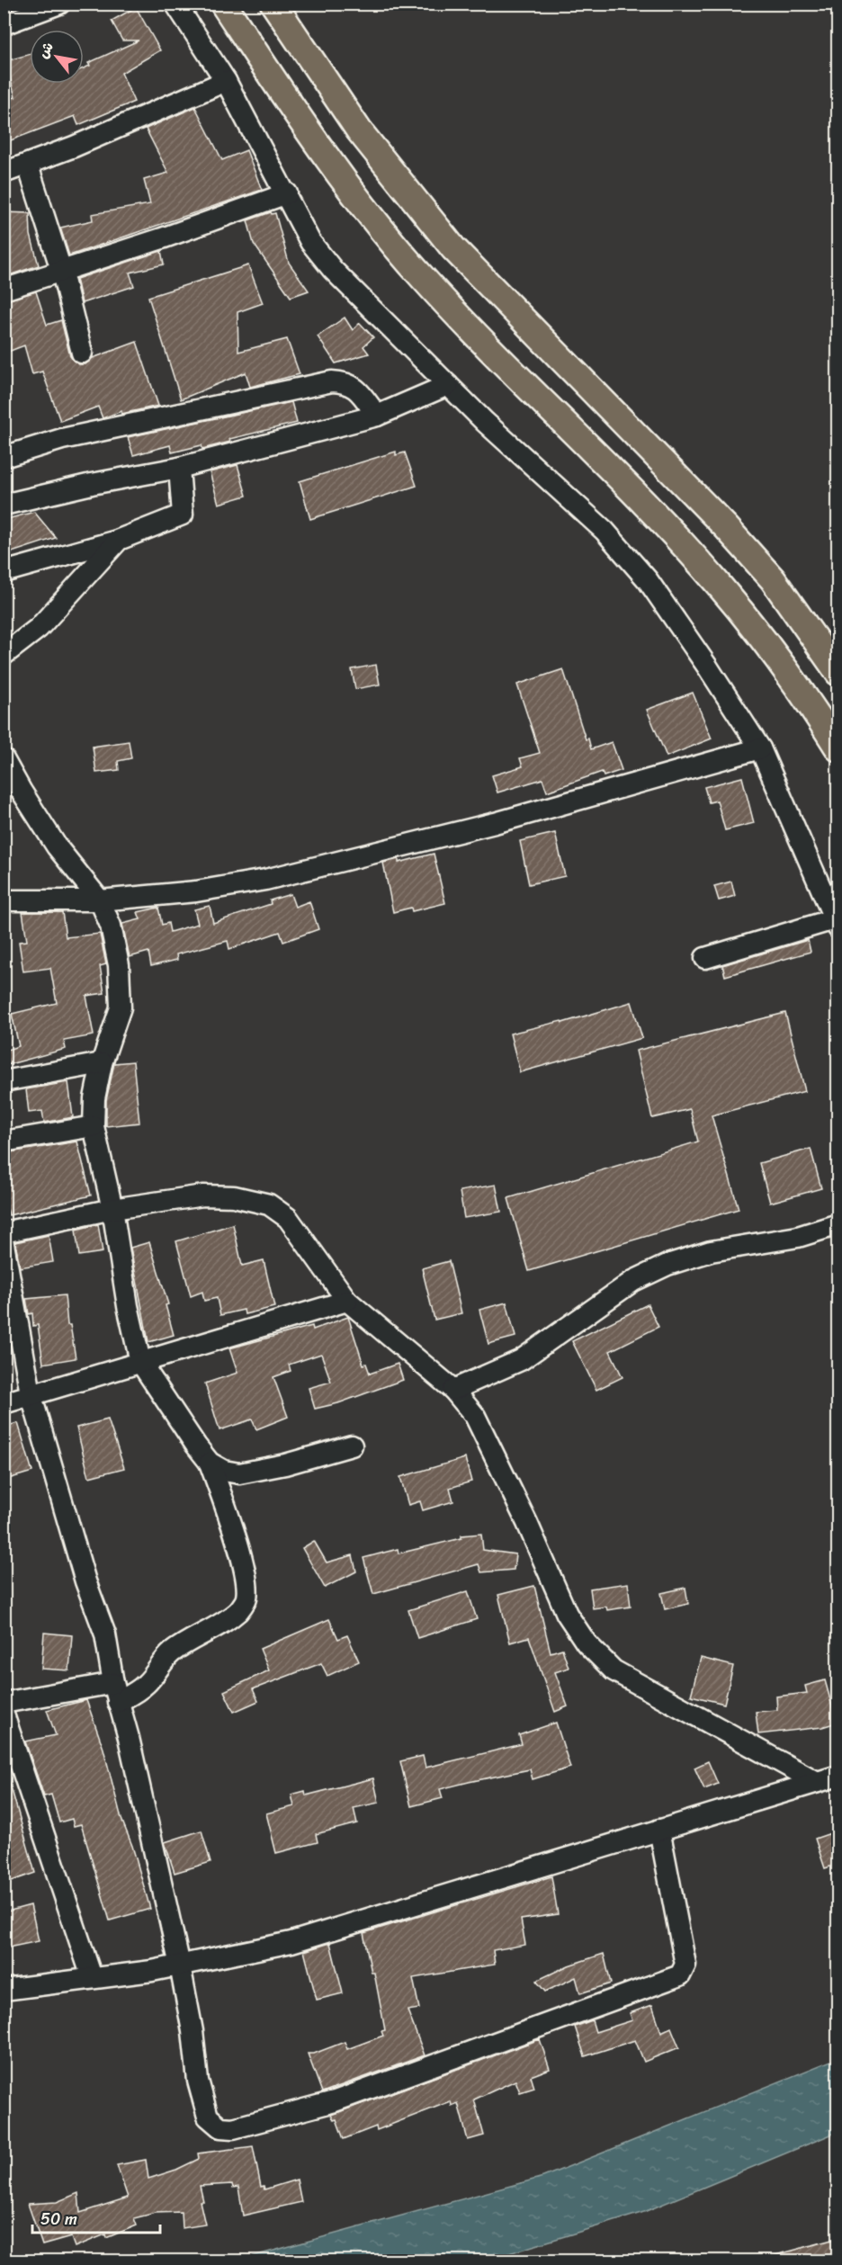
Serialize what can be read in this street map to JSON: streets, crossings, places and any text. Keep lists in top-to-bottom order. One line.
{"scale_bar":"50 m","north":"top left"}
